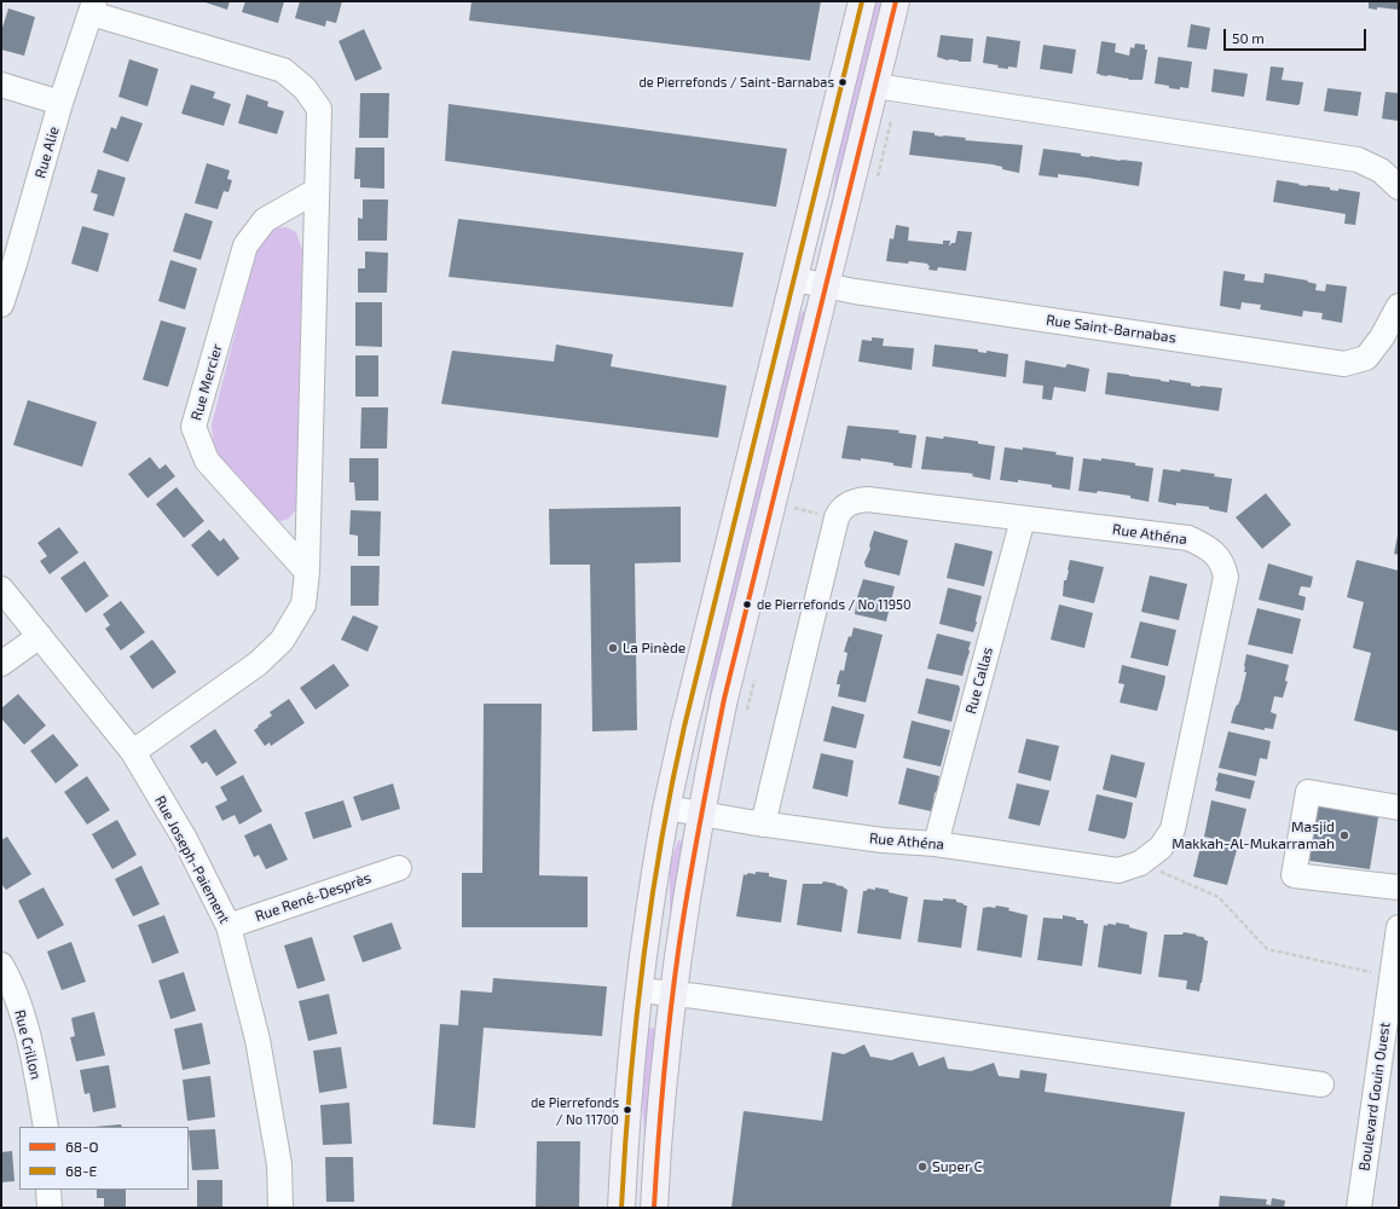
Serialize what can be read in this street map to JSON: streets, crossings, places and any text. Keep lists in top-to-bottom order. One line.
{"streets":{"street":["Rue Alie","Rue Saint-Barnabas","Rue Mercier","Rue Athéna","Rue Callas","Rue Joseph-Paiement","Rue René-Desprès","Rue Crillon","Boulevard Gouin Ouest"]},"crossings":[["Rue Athéna","Rue Callas"],["Rue Joseph-Paiement","Rue René-Desprès"]],"places":["de Pierrefonds / Saint-Barnabas","de Pierrefonds / No 11950","La Pinède","Masjid Makkah-Al-Mukarramah","de Pierrefonds / No 11700","Super C"],"lines":["transit line 68-O","transit line 68-E"],"legend":["68-O","68-E"],"scale_bar":"50 m"}
